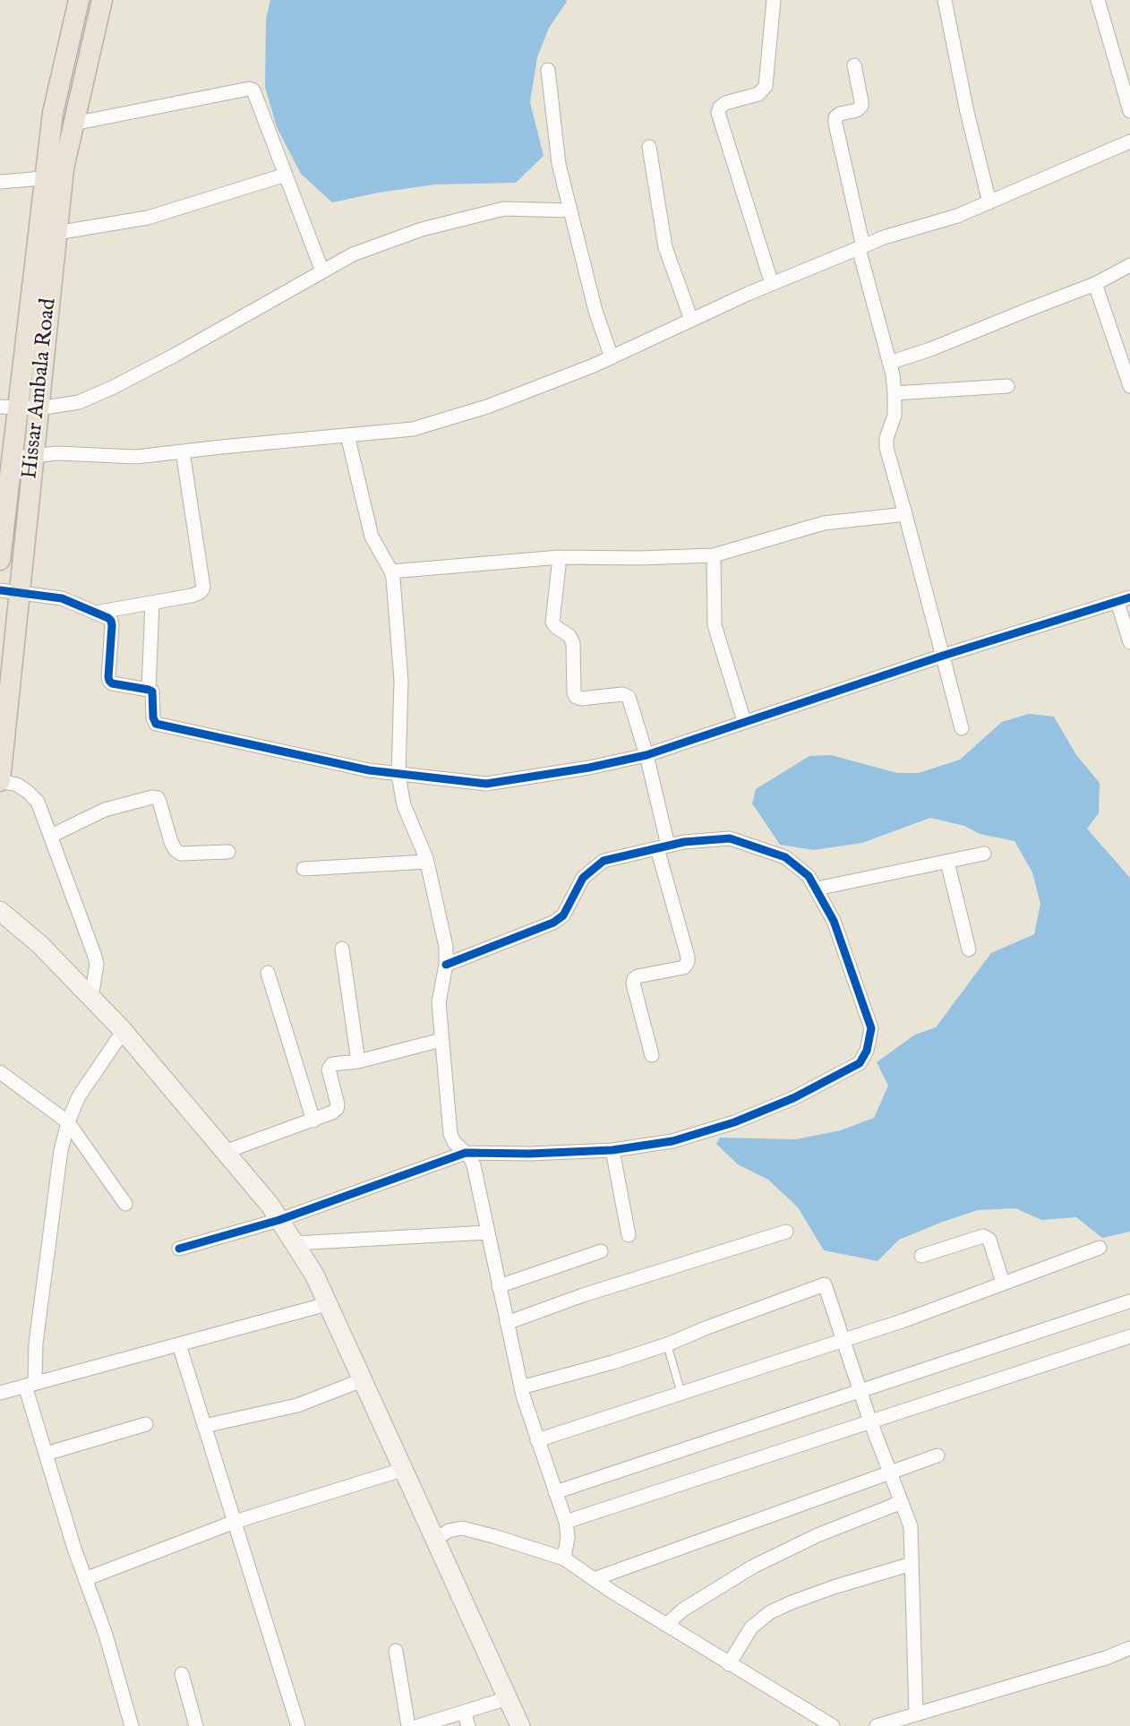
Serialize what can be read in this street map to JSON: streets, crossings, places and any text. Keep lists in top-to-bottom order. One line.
{"streets":{"main road":["Hissar Ambala Road"]}}
